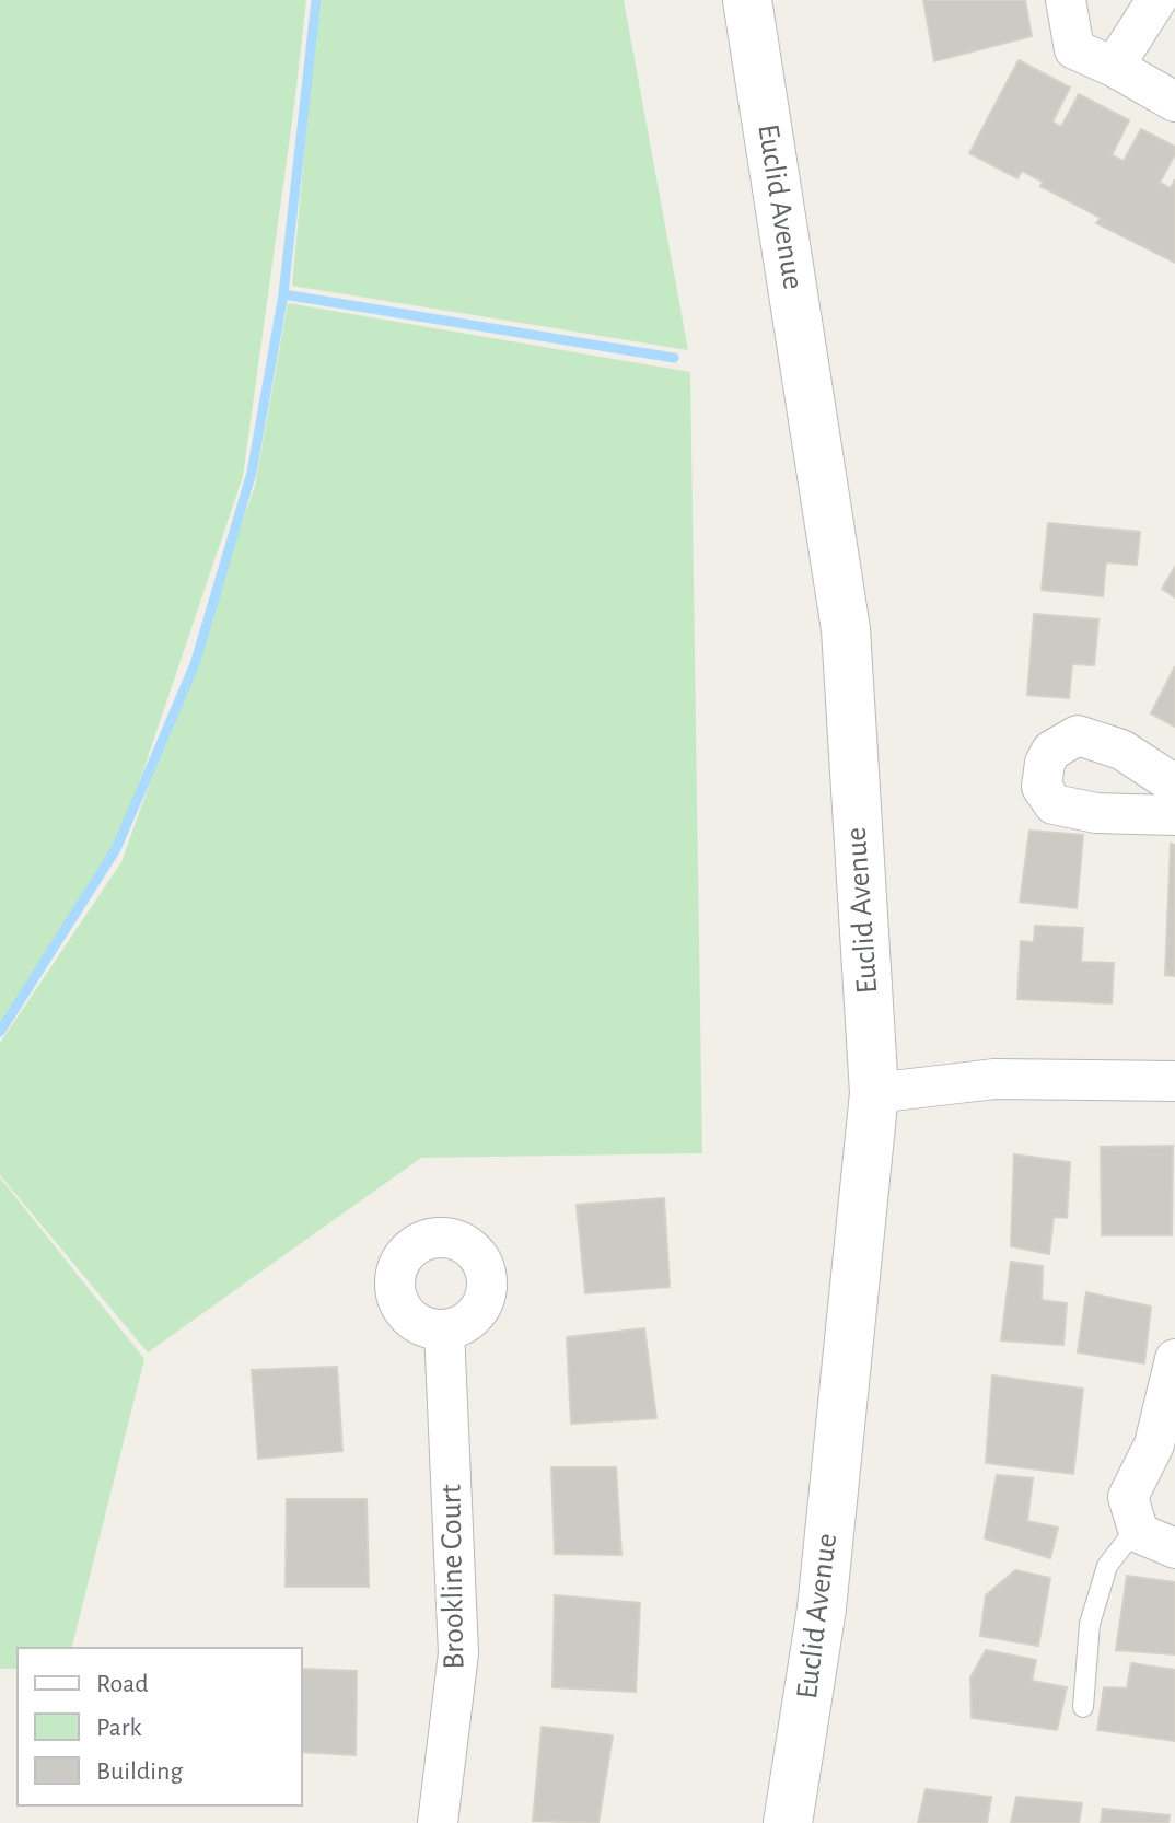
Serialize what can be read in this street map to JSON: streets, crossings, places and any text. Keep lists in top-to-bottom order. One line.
{"streets":{"main road":["Euclid Avenue"],"street":["Brookline Court"]},"legend":["Road","Park","Building"]}
